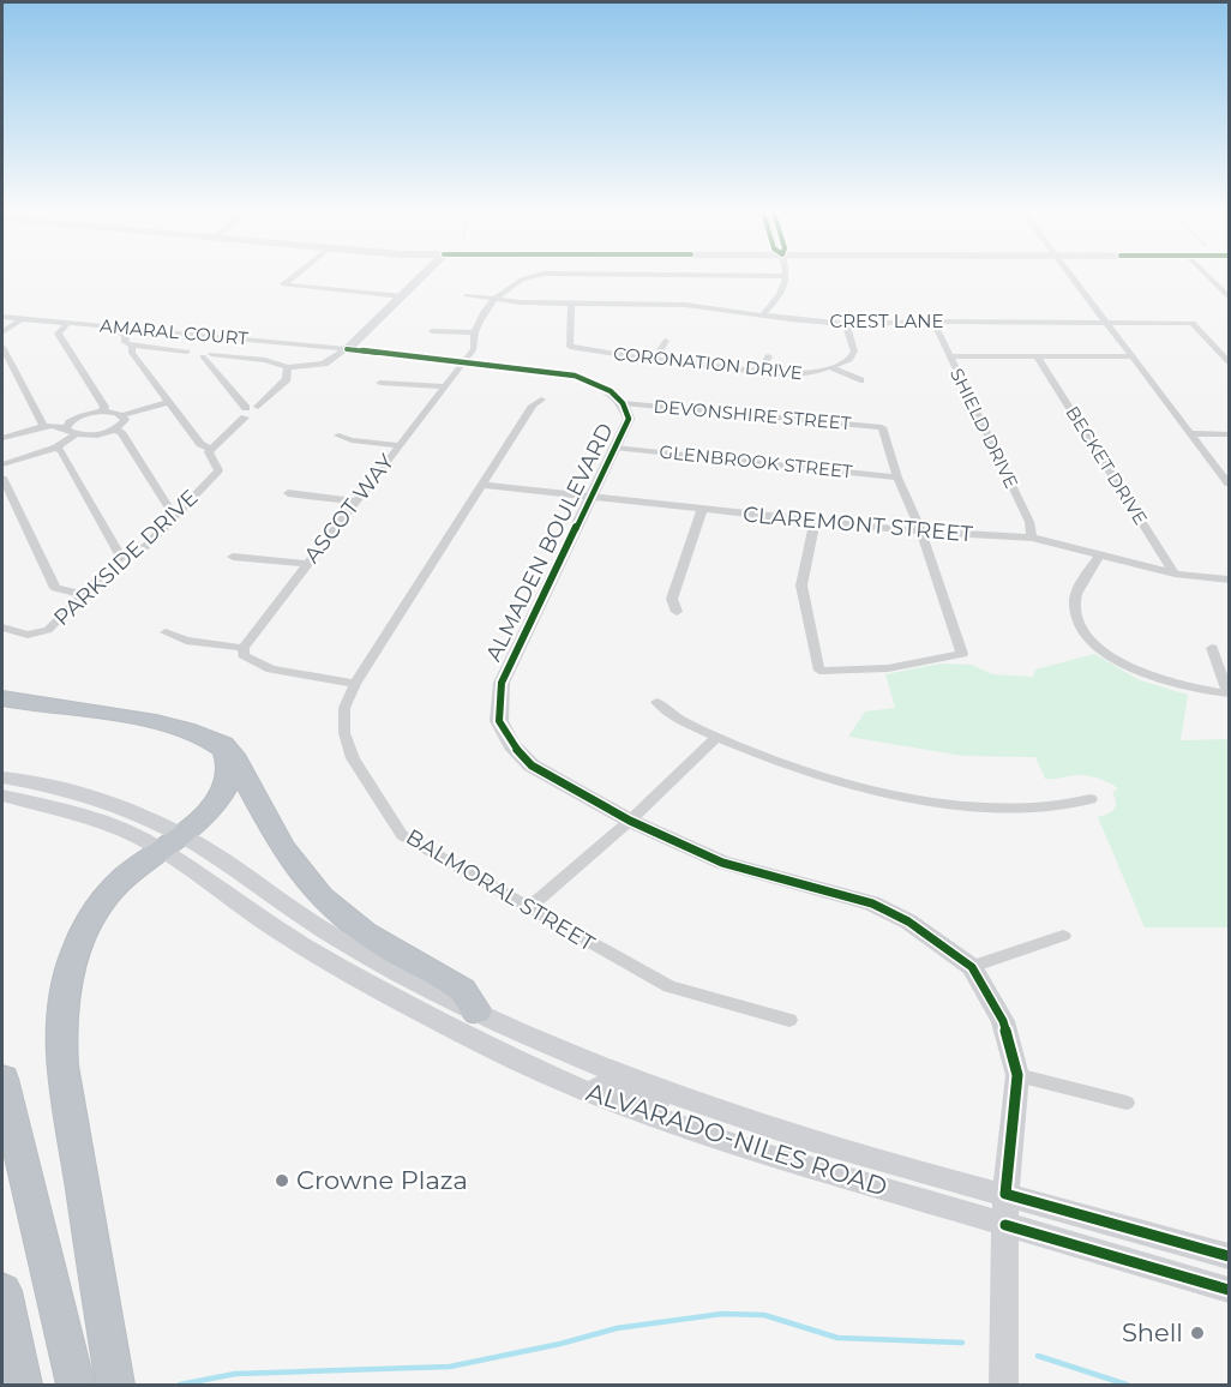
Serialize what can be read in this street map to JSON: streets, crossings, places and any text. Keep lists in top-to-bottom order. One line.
{"streets":{"main road":["ALMADEN BOULEVARD","ALVARADO-NILES ROAD"],"street":["CREST LANE","AMARAL COURT","CORONATION DRIVE","DEVONSHIRE STREET","SHIELD DRIVE","GLENBROOK STREET","BECKET DRIVE","ASCOT WAY","CLAREMONT STREET","PARKSIDE DRIVE","BALMORAL STREET"]},"crossings":[["CREST LANE","CORONATION DRIVE"],["CREST LANE","SHIELD DRIVE"],["CREST LANE","ASCOT WAY"],["AMARAL COURT","ALMADEN BOULEVARD"],["DEVONSHIRE STREET","GLENBROOK STREET"],["DEVONSHIRE STREET","ALMADEN BOULEVARD"],["SHIELD DRIVE","CLAREMONT STREET"],["GLENBROOK STREET","ALMADEN BOULEVARD"],["BECKET DRIVE","CLAREMONT STREET"],["ASCOT WAY","ALMADEN BOULEVARD"],["CLAREMONT STREET","ALMADEN BOULEVARD"],["CLAREMONT STREET","BALMORAL STREET"],["ALMADEN BOULEVARD","ALVARADO-NILES ROAD"]],"places":["Crowne Plaza","Shell"]}
